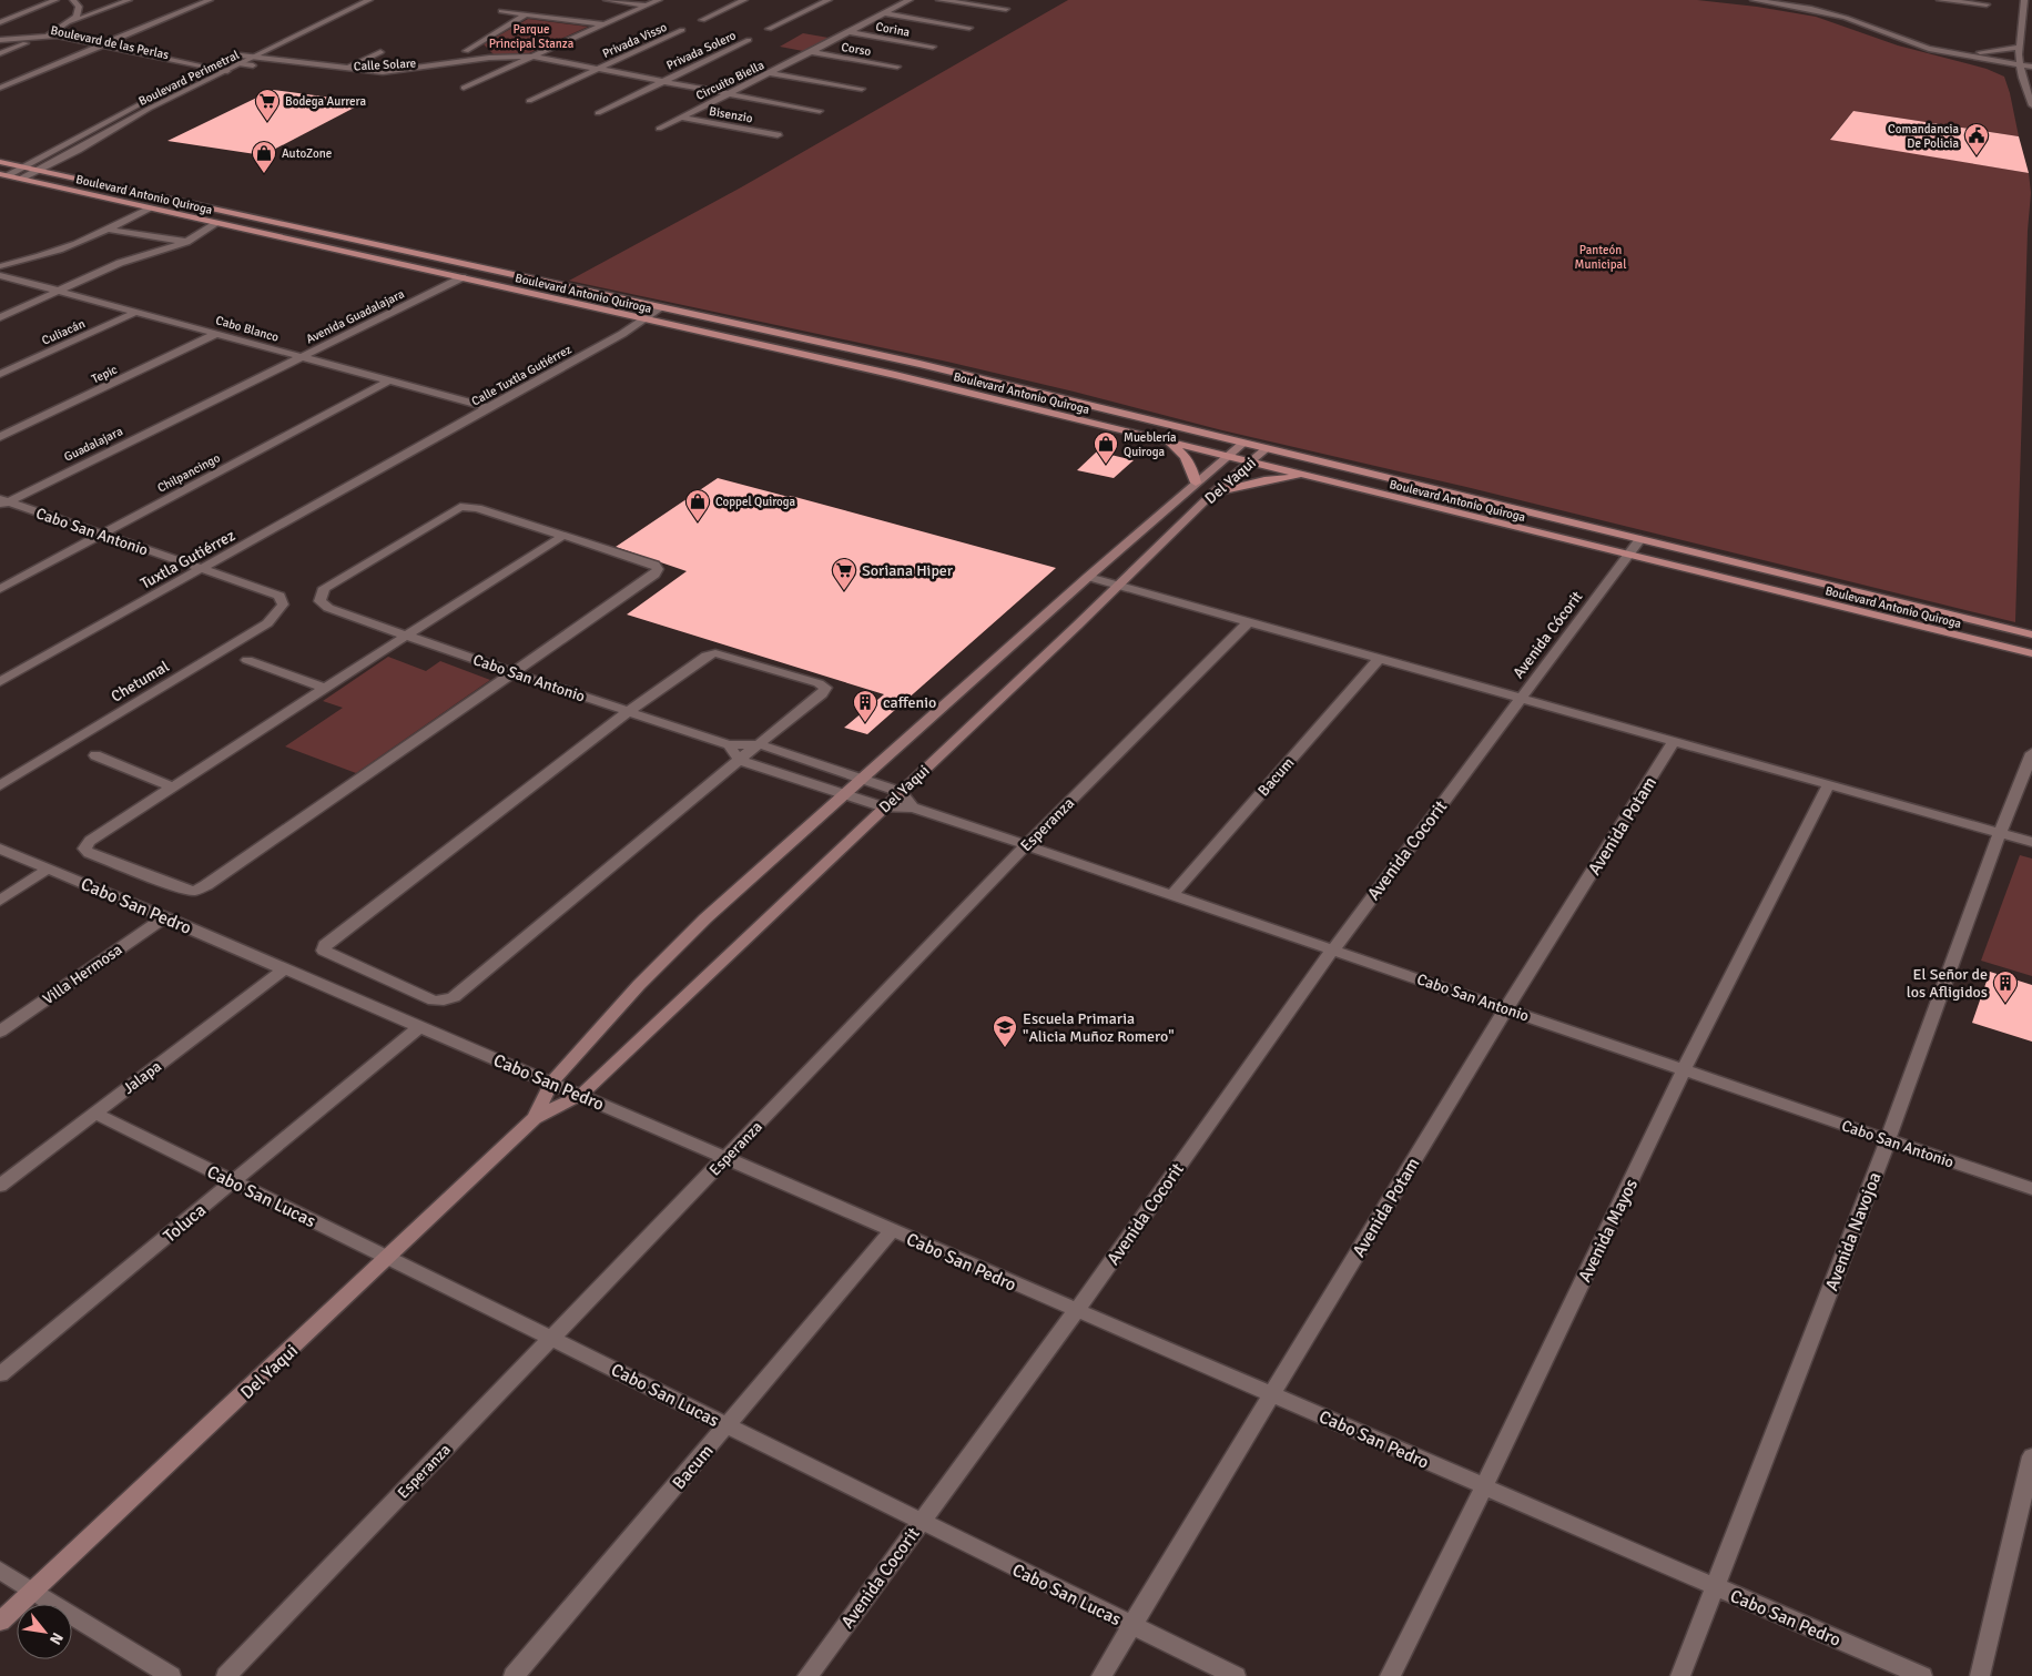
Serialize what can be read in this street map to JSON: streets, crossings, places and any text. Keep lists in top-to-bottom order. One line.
{"streets":{"main road":["Boulevard Antonio Quiroga","Del Yaqui"],"street":["Corina","Privada Visso","Boulevard de las Perlas","Corso","Privada Solero","Calle Solare","Boulevard Perimetral","Circuito Biella","Bisenzio","Avenida Guadalajara","Cabo Blanco","Culiacán","Tepic","Calle Tuxtla Gutiérrez","Guadalajara","Chilpancingo","Cabo San Antonio","Tuxtla Gutiérrez","Avenida Cócorit","Chetumal","Bacum","Esperanza","Avenida Potam","Avenida Cocorit","Cabo San Pedro","Villa Hermosa","Jalapa","Cabo San Lucas","Toluca","Avenida Mayos","Avenida Navojoa"]},"crossings":[["Corina","Circuito Biella"],["Privada Visso","Calle Solare"],["Boulevard de las Perlas","Boulevard Perimetral"],["Corso","Circuito Biella"],["Privada Solero","Calle Solare"],["Calle Solare","Boulevard Perimetral"],["Calle Solare","Circuito Biella"],["Boulevard Perimetral","Boulevard Antonio Quiroga"],["Circuito Biella","Bisenzio"],["Boulevard Antonio Quiroga","Avenida Guadalajara"],["Boulevard Antonio Quiroga","Calle Tuxtla Gutiérrez"],["Boulevard Antonio Quiroga","Del Yaqui"],["Boulevard Antonio Quiroga","Avenida Cócorit"],["Avenida Guadalajara","Cabo Blanco"],["Avenida Guadalajara","Guadalajara"],["Cabo Blanco","Culiacán"],["Cabo Blanco","Tepic"],["Cabo Blanco","Calle Tuxtla Gutiérrez"],["Cabo Blanco","Chilpancingo"],["Calle Tuxtla Gutiérrez","Tuxtla Gutiérrez"],["Guadalajara","Cabo San Antonio"],["Chilpancingo","Cabo San Antonio"],["Del Yaqui","Cabo San Antonio"],["Del Yaqui","Cabo San Pedro"],["Del Yaqui","Cabo San Lucas"],["Cabo San Antonio","Tuxtla Gutiérrez"],["Cabo San Antonio","Chetumal"],["Cabo San Antonio","Bacum"],["Cabo San Antonio","Esperanza"],["Cabo San Antonio","Avenida Potam"],["Cabo San Antonio","Avenida Cocorit"],["Cabo San Antonio","Avenida Mayos"],["Cabo San Antonio","Avenida Navojoa"],["Avenida Cócorit","Avenida Cocorit"],["Bacum","Cabo San Pedro"],["Bacum","Cabo San Lucas"],["Esperanza","Cabo San Pedro"],["Esperanza","Cabo San Lucas"],["Avenida Potam","Cabo San Pedro"],["Avenida Potam","Cabo San Lucas"],["Avenida Cocorit","Cabo San Pedro"],["Avenida Cocorit","Cabo San Lucas"],["Cabo San Pedro","Villa Hermosa"],["Cabo San Pedro","Jalapa"],["Cabo San Pedro","Toluca"],["Cabo San Pedro","Avenida Mayos"],["Cabo San Pedro","Avenida Navojoa"],["Jalapa","Cabo San Lucas"],["Cabo San Lucas","Toluca"]],"parks":["Parque Principal Stanza","Panteón Municipal"],"places":{"supermarket":["Bodega Aurrera","Soriana Hiper"],"public building":["Comandancia De Policia"],"shop":["AutoZone","Mueblería Quiroga","Coppel Quiroga"],"building":["caffenio","El Señor de los Afligidos"],"school or university":["Escuela Primaria \"Alicia Muñoz Romero\""]},"north":"bottom right"}
